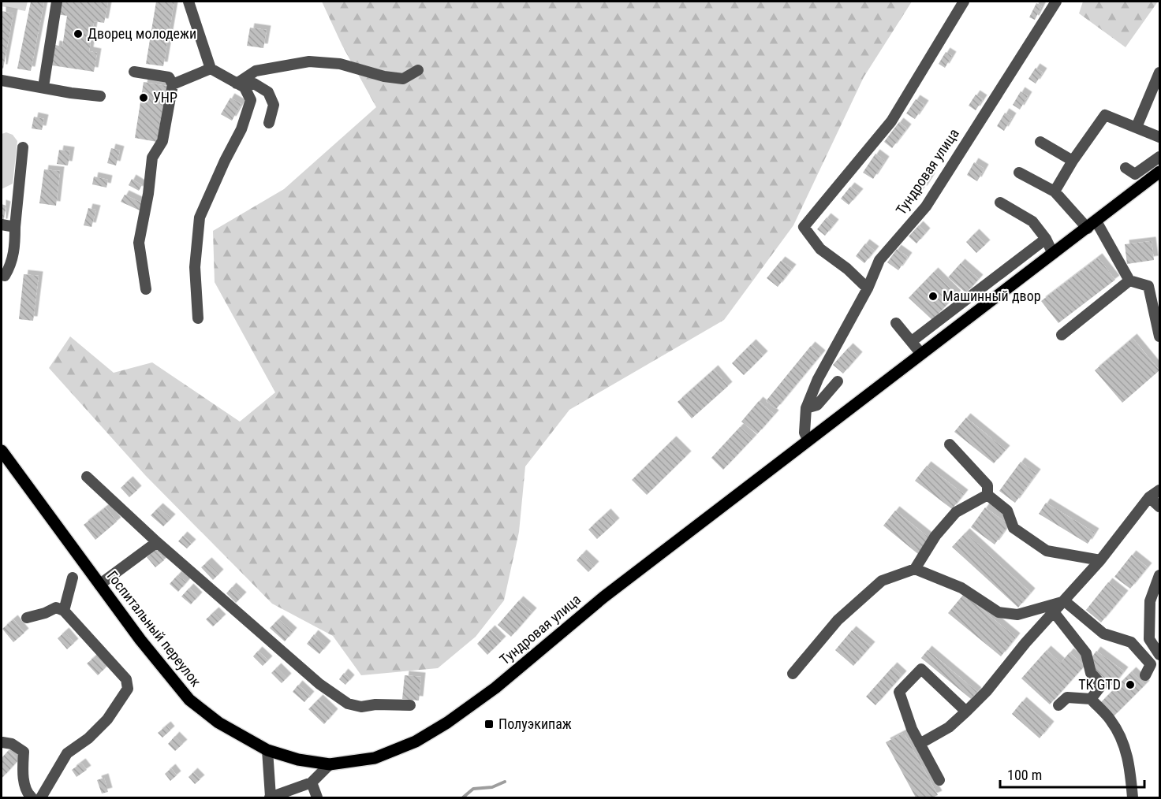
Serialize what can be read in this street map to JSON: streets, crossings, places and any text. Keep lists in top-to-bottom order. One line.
{"streets":{"main road":["Тундровая улица","Госпитальный переулок"]},"crossings":[["Тундровая улица","Госпитальный переулок"]],"places":{"other":["Дворец молодежи","УНР","Машинный двор","ТК GTD"],"transit":["Полуэкипаж"]},"scale_bar":"100 m"}
